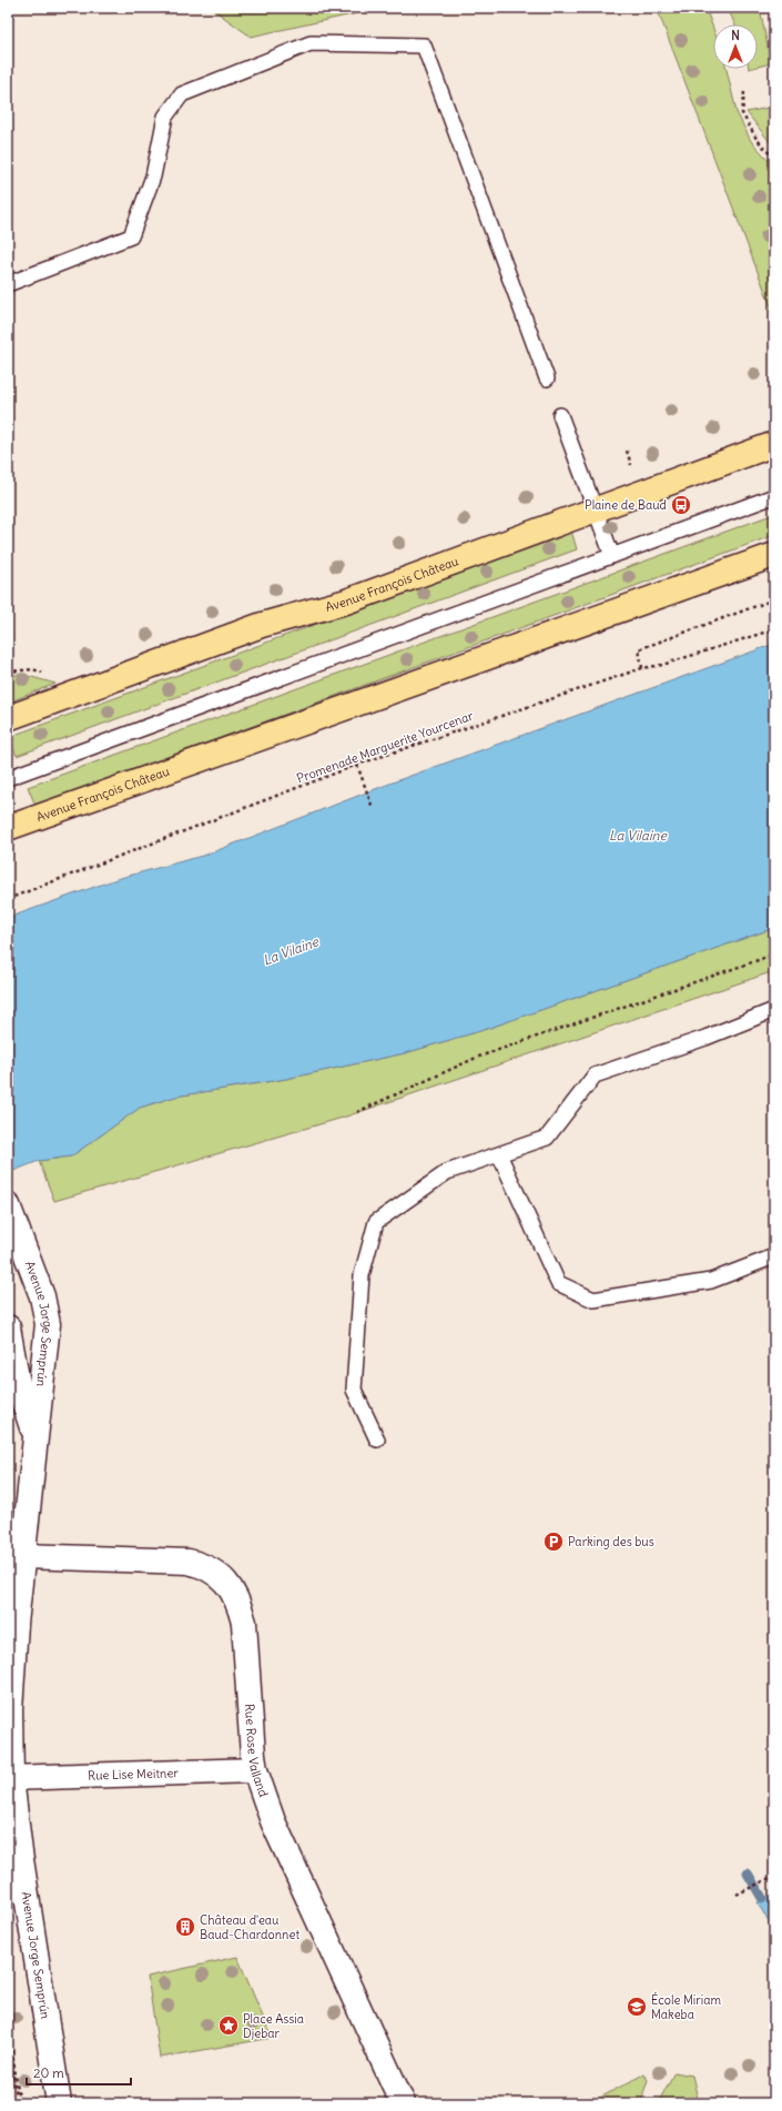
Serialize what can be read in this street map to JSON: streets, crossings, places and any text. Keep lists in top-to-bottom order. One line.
{"streets":{"main road":["Avenue François Château"],"street":["Avenue Jorge Semprún","Rue Rose Valland","Rue Lise Meitner"],"path":["Promenade Marguerite Yourcenar"]},"crossings":[["Avenue Jorge Semprún","Rue Rose Valland"],["Avenue Jorge Semprún","Rue Lise Meitner"],["Rue Rose Valland","Rue Lise Meitner"]],"water":["La Vilaine"],"places":{"bus stop":["Plaine de Baud"],"parking":["Parking des bus"],"building":["Château d'eau Baud-Chardonnet"],"school or university":["École Miriam Makeba"],"place":["Place Assia Djebar"]},"scale_bar":"20 m","north":"top"}
